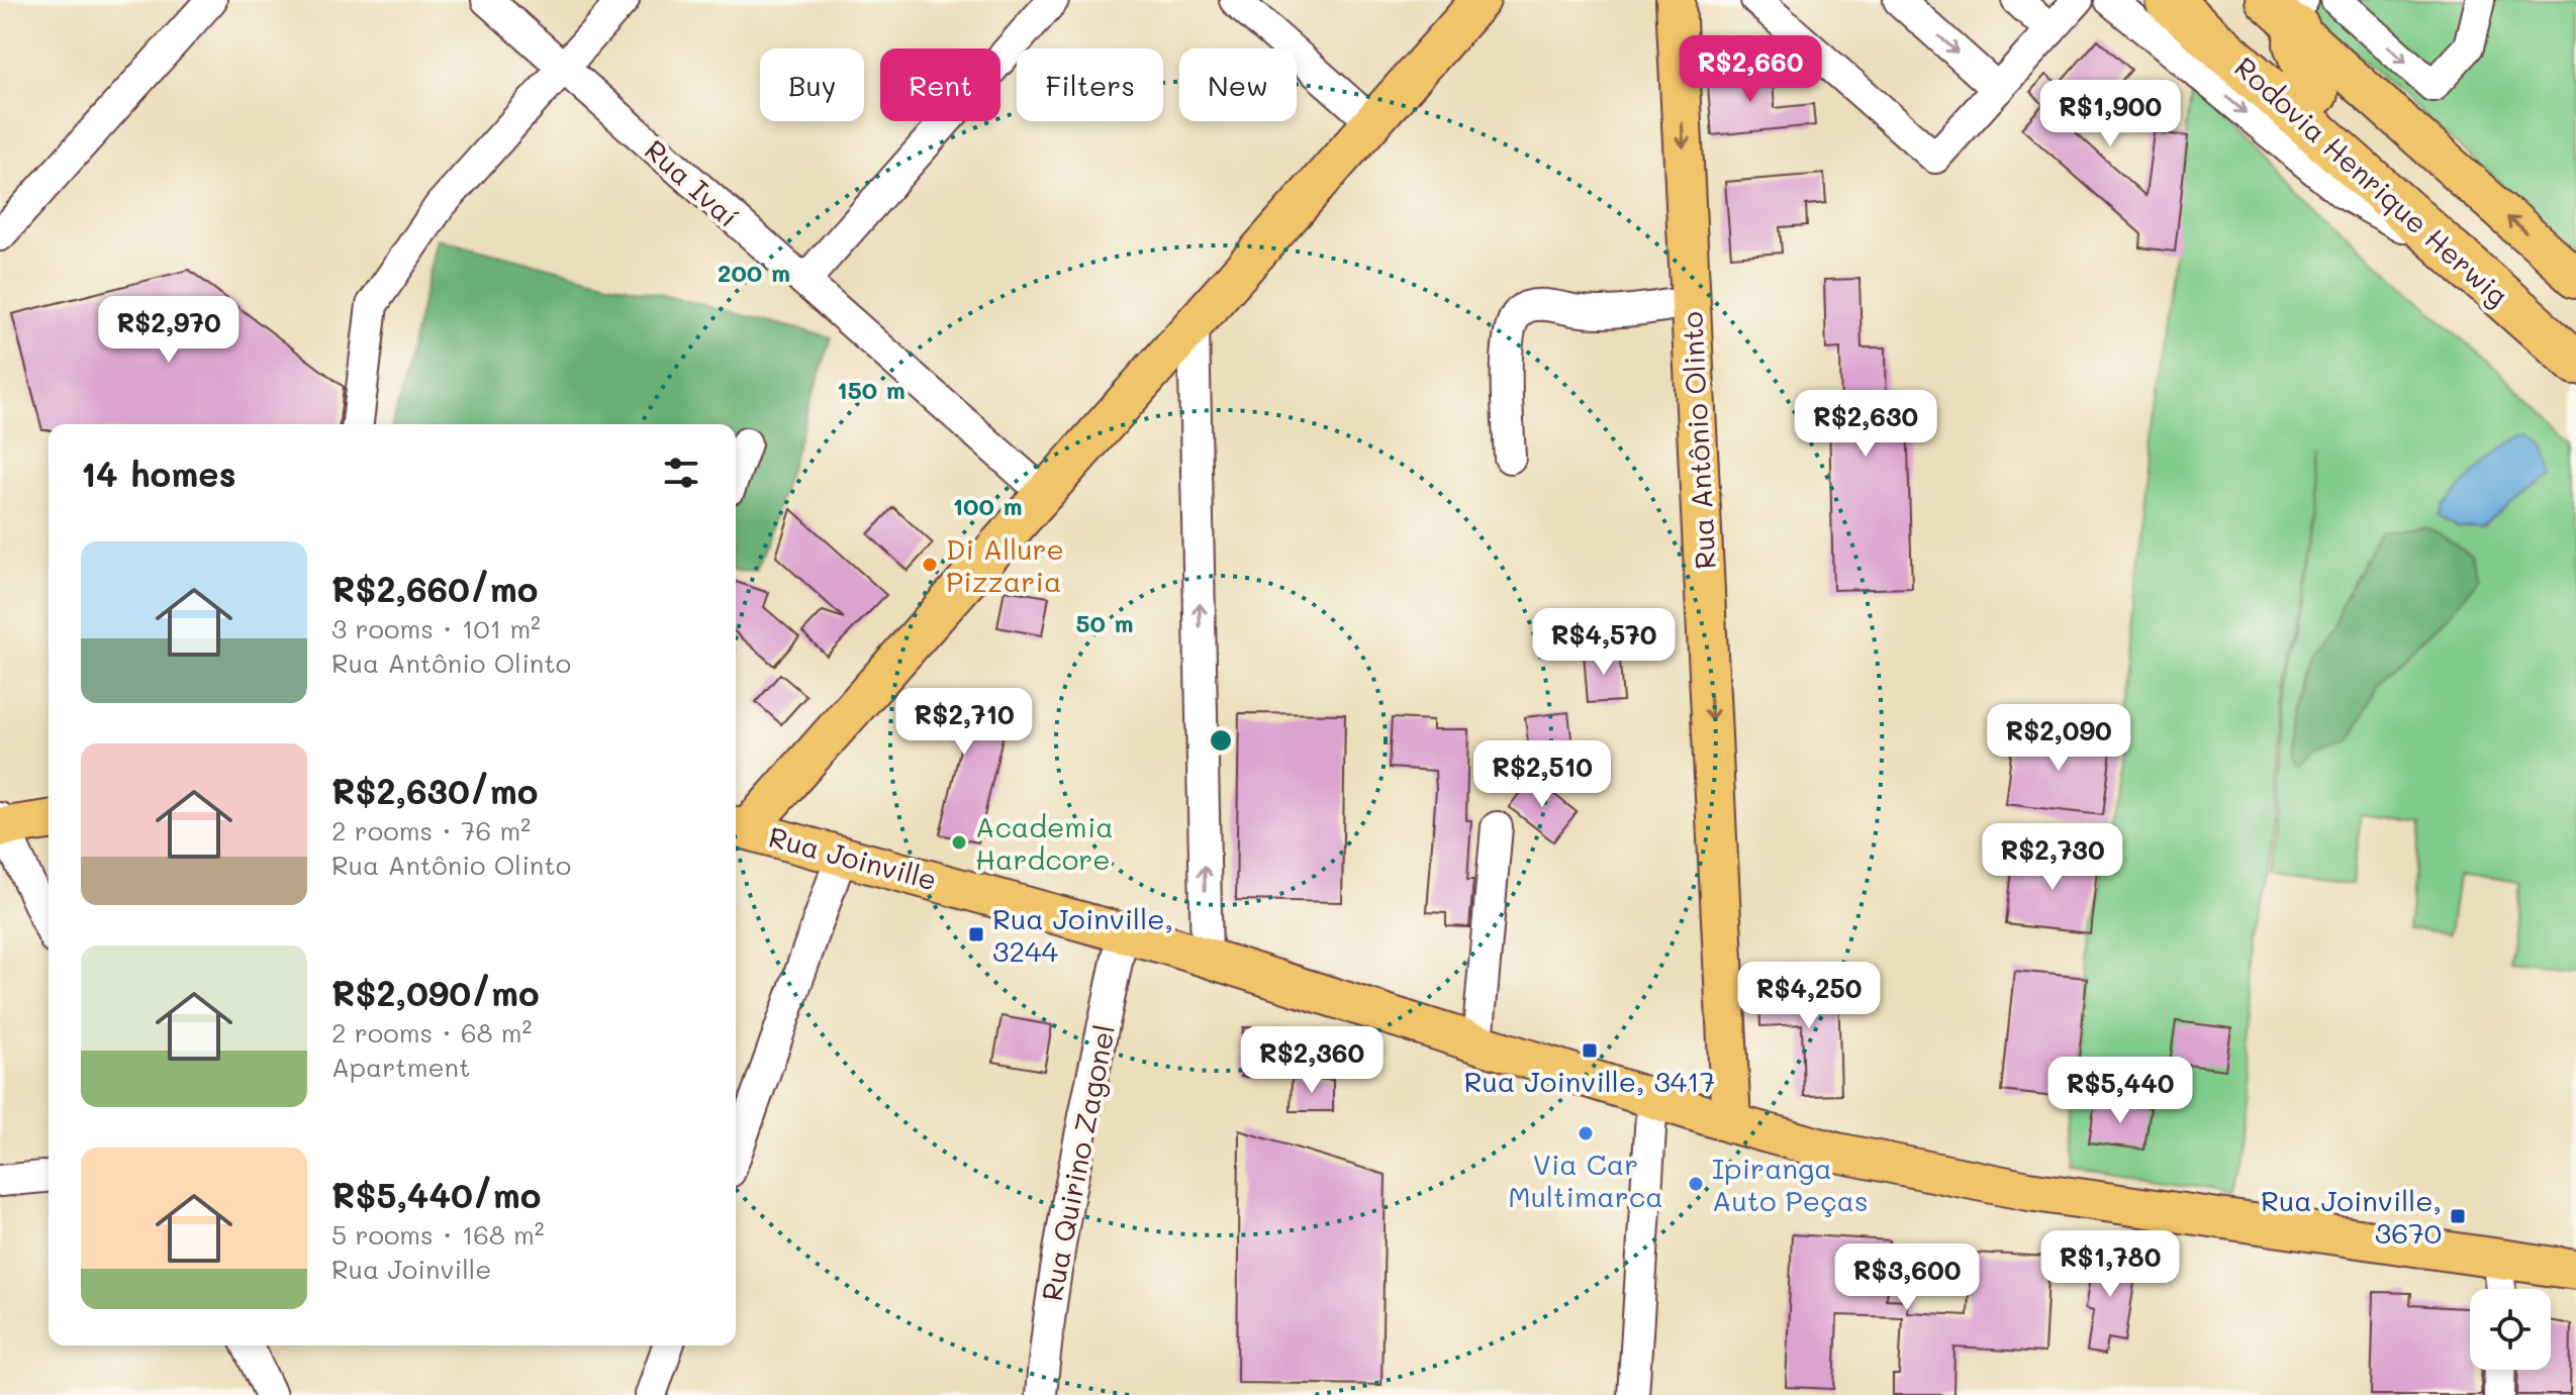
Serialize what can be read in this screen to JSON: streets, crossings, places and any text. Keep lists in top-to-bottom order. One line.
{"streets":{"highway":["Rodovia Henrique Herwig"],"main road":["Rua Antônio Olinto","Rua Joinville"],"street":["Rua Ivaí","Rua Quirino Zagonel"]},"crossings":[["Rua Antônio Olinto","Rua Joinville"],["Rua Joinville","Rua Quirino Zagonel"]],"one_way":["Rua Antônio Olinto"],"places":{"other":["Di Allure Pizzaria","Academia Hardcore","Via Car Multimarca","Ipiranga Auto Peças"],"transit":["Rua Joinville, 3244","Rua Joinville, 3417","Rua Joinville, 3670"]},"page":{"price":["R$2,660","R$1,900","R$2,970","R$2,630","R$4,570","R$2,710","R$2,090","R$2,510","R$2,730","R$4,250","R$2,360","R$5,440","R$1,780","R$3,600"],"chip":["Buy","Rent","Filters","New"],"heading":"14 homes","list":[{"name":"R$2,660/mo","note":"3 rooms · 101 m² · Rua Antônio Olinto"},{"name":"R$2,630/mo","note":"2 rooms · 76 m² · Rua Antônio Olinto"},{"name":"R$2,090/mo","note":"2 rooms · 68 m² · Apartment"},{"name":"R$5,440/mo","note":"5 rooms · 168 m² · Rua Joinville"}]},"rings":["200 m","150 m","100 m","50 m"]}
